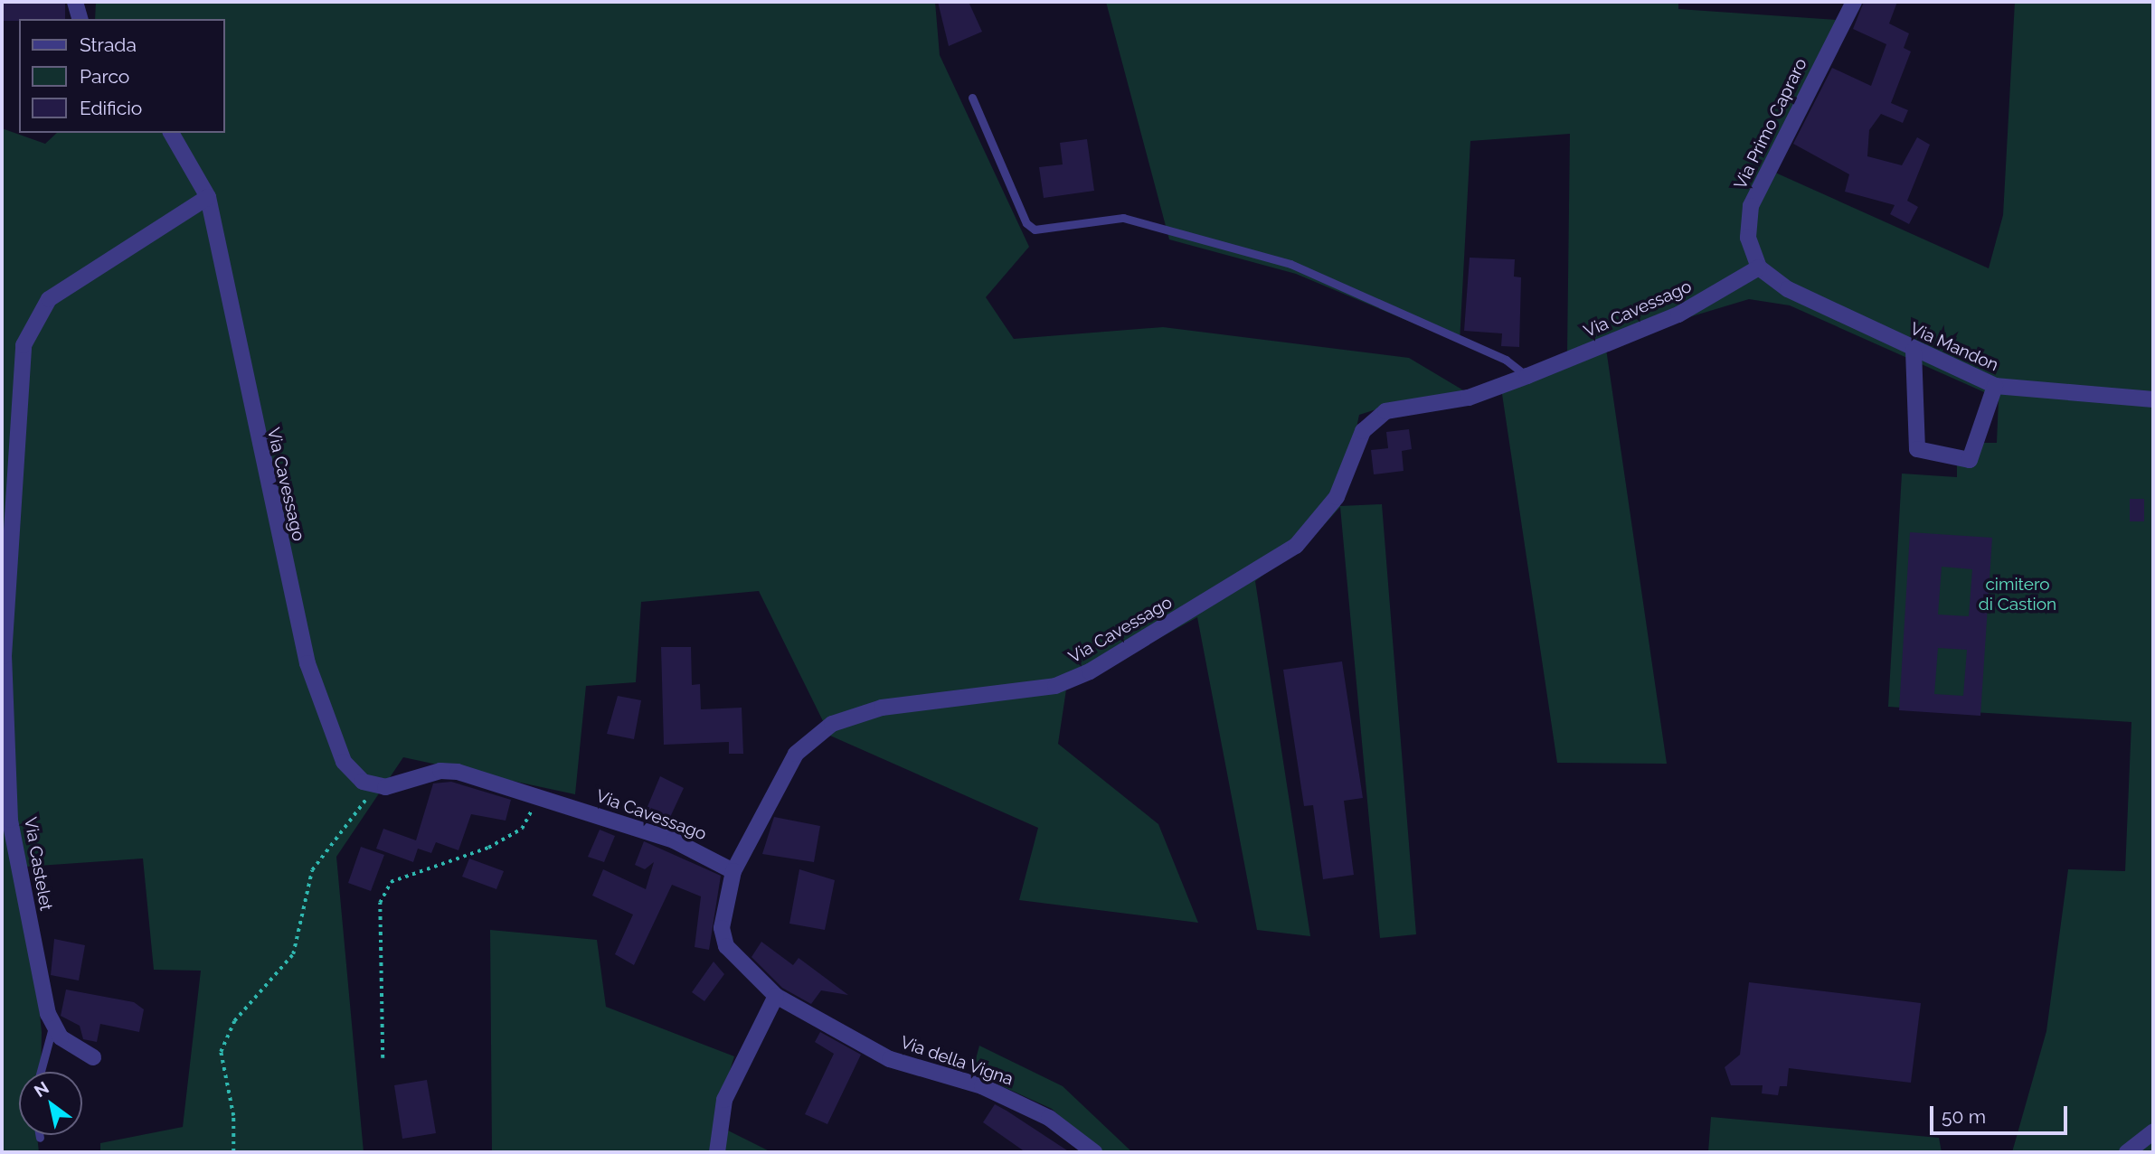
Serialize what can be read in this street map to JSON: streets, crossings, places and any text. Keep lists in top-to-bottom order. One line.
{"streets":{"street":["Via Primo Capraro","Via Cavessago","Via Mandon","Via Castelet","Via della Vigna"]},"crossings":[["Via Primo Capraro","Via Cavessago"],["Via Primo Capraro","Via Mandon"],["Via Cavessago","Via Mandon"],["Via Cavessago","Via Castelet"],["Via Cavessago","Via della Vigna"]],"parks":["cimitero di Castion"],"legend":["Strada","Parco","Edificio"],"scale_bar":"50 m","north":"top left"}
